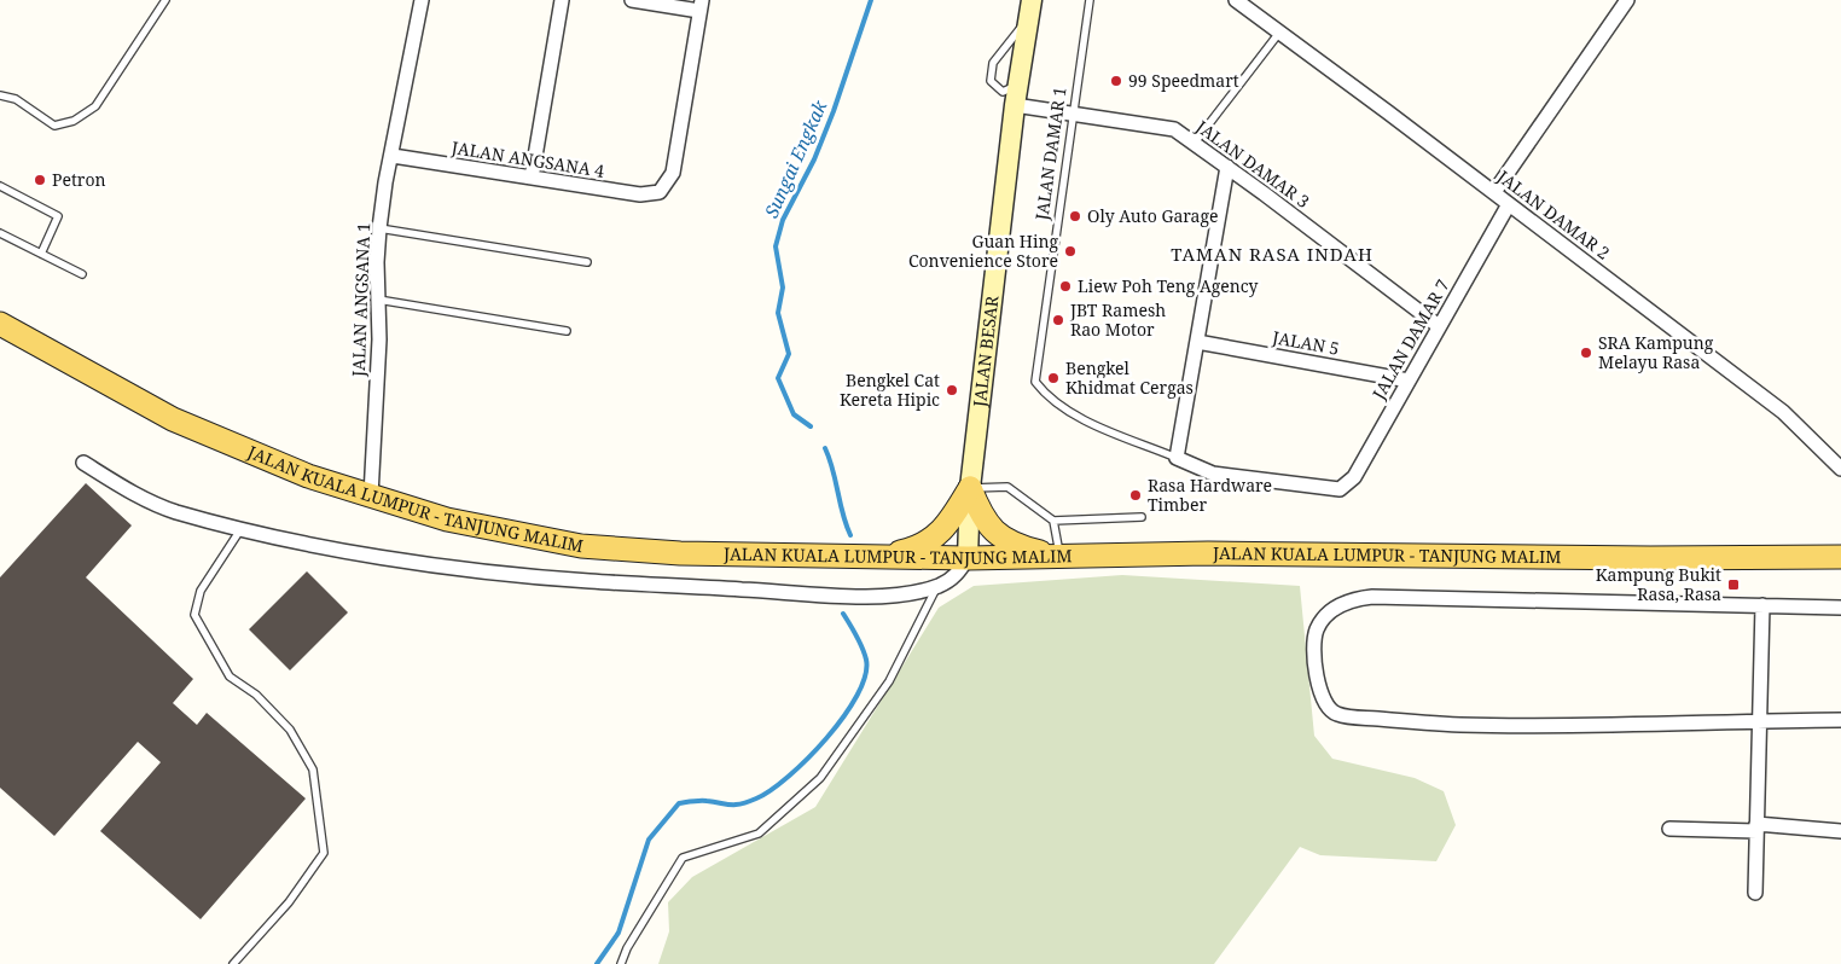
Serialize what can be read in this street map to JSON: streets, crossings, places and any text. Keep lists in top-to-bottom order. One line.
{"streets":{"main road":["JALAN BESAR","JALAN KUALA LUMPUR - TANJUNG MALIM"],"street":["JALAN ANGSANA 4","JALAN DAMAR 3","JALAN DAMAR 2","JALAN ANGSANA 1","JALAN DAMAR 7","JALAN 5"],"lane":["JALAN DAMAR 1"]},"crossings":[["JALAN DAMAR 1","JALAN DAMAR 3"],["JALAN DAMAR 1","JALAN DAMAR 7"],["JALAN ANGSANA 4","JALAN ANGSANA 1"],["JALAN DAMAR 3","JALAN DAMAR 7"],["JALAN DAMAR 3","JALAN BESAR"],["JALAN DAMAR 2","JALAN DAMAR 7"],["JALAN ANGSANA 1","JALAN KUALA LUMPUR - TANJUNG MALIM"],["JALAN DAMAR 7","JALAN 5"],["JALAN BESAR","JALAN KUALA LUMPUR - TANJUNG MALIM"]],"districts":["TAMAN RASA INDAH"],"water":["Sungai Engkak"],"places":{"other":["99 Speedmart","Petron","Oly Auto Garage","Guan Hing Convenience Store","Liew Poh Teng Agency","JBT Ramesh Rao Motor","SRA Kampung Melayu Rasa","Bengkel Khidmat Cergas","Bengkel Cat Kereta Hipic","Rasa Hardware Timber"],"transit":["Kampung Bukit Rasa, Rasa"]}}
